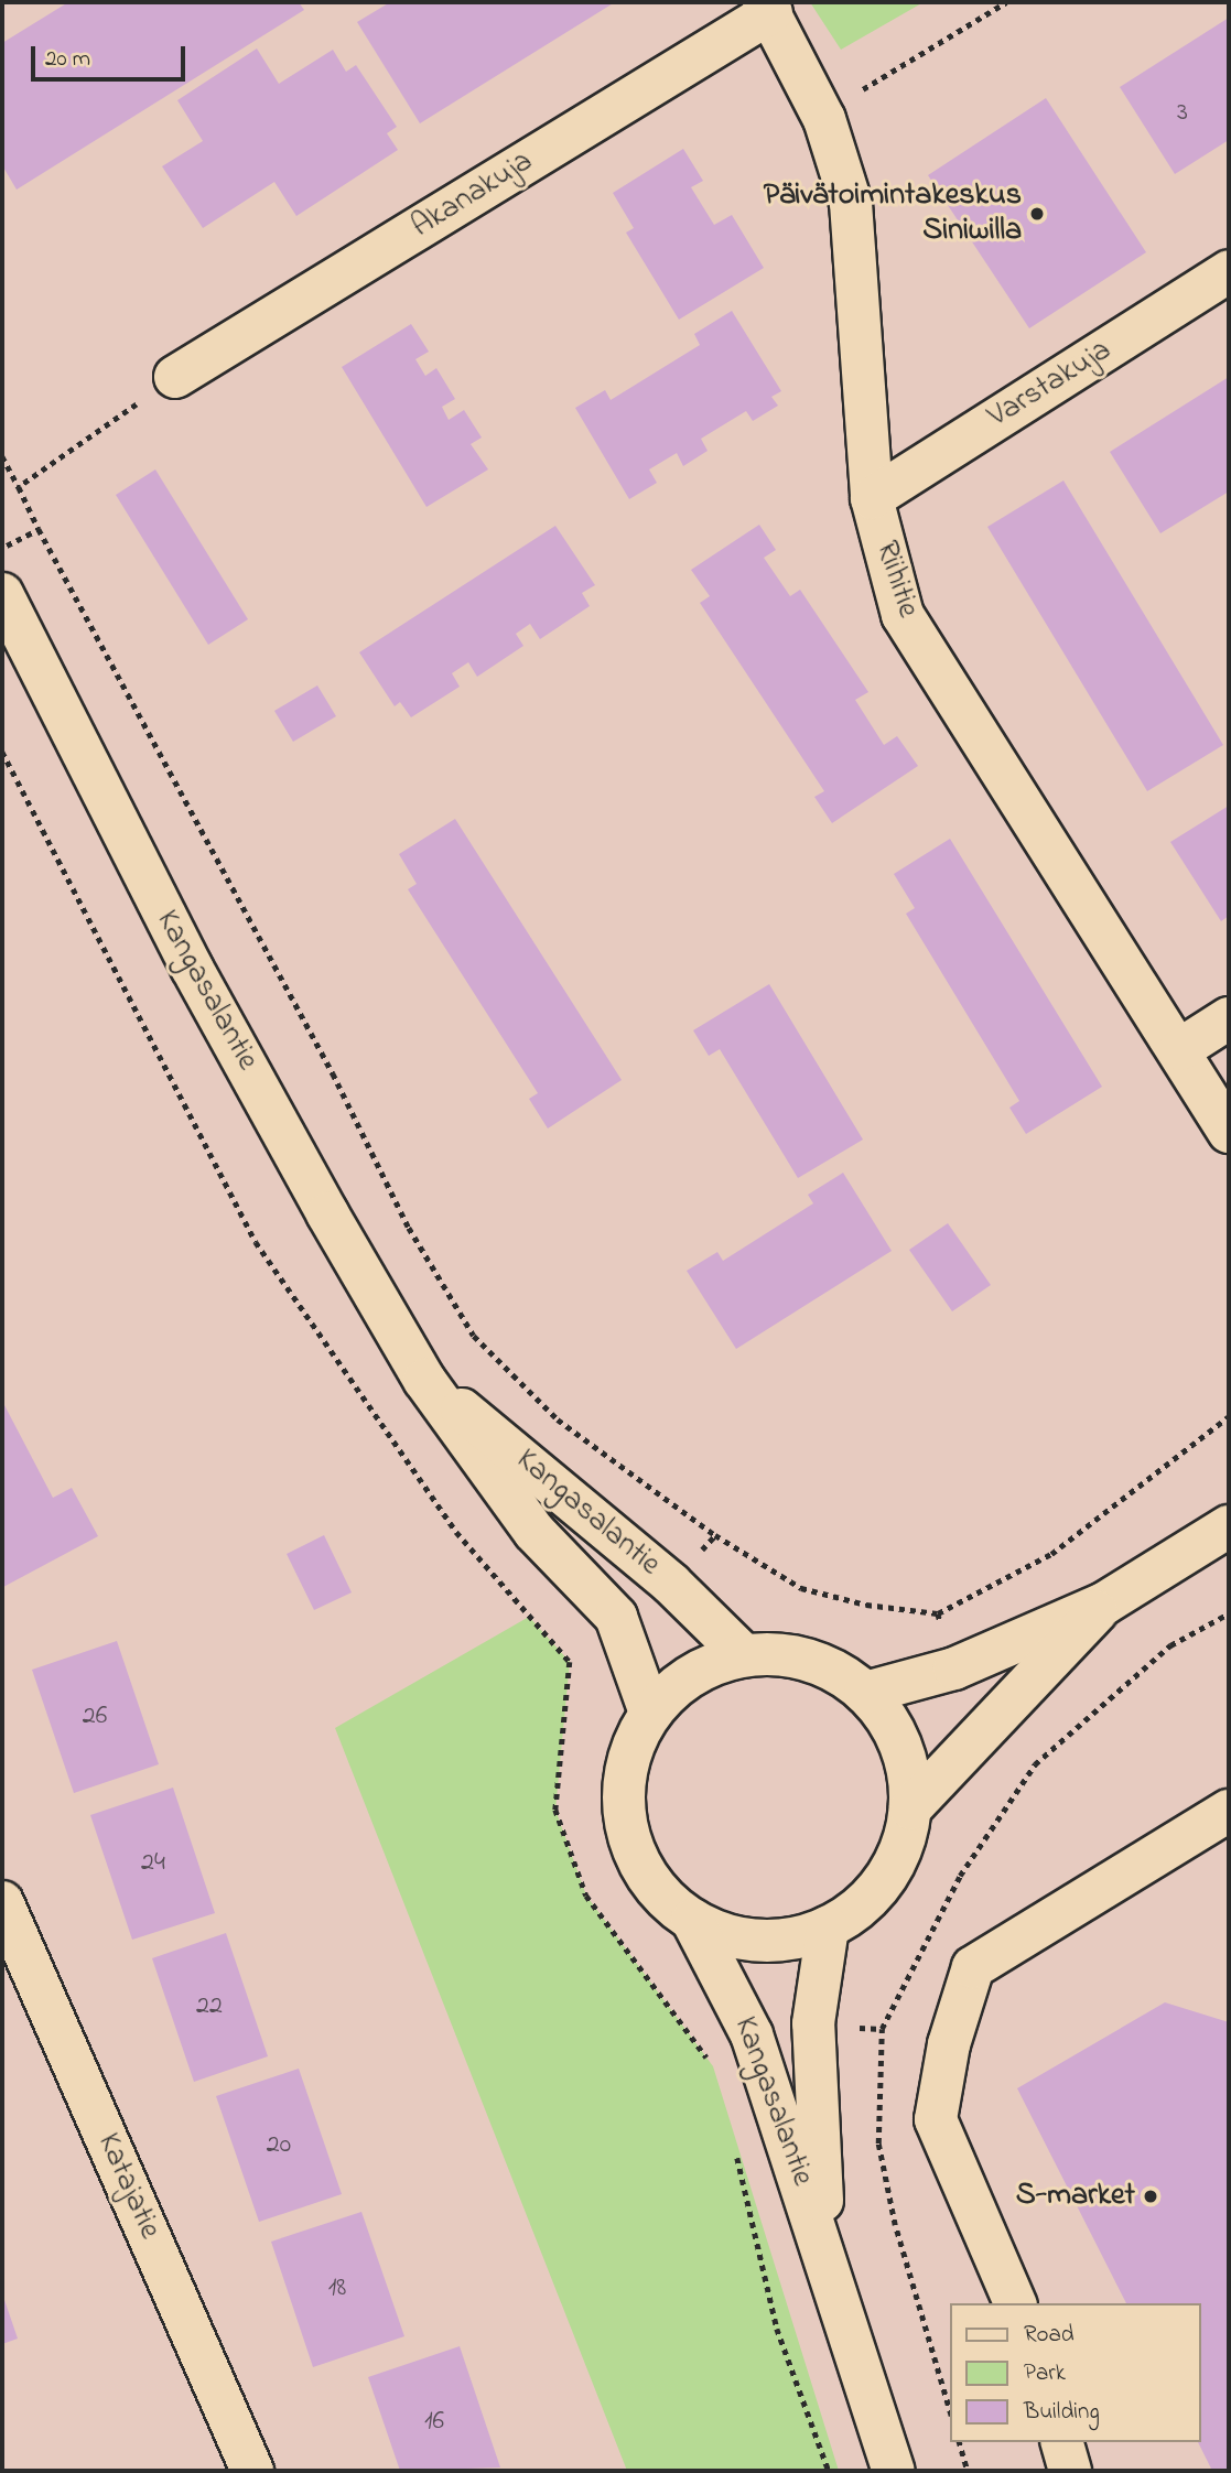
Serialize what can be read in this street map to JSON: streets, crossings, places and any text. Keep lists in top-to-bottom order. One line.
{"streets":{"main road":["Akanakuja","Varstakuja","Riihitie","Kangasalantie","Katajatie"]},"crossings":[["Akanakuja","Riihitie"],["Varstakuja","Riihitie"]],"places":["Päivätoimintakeskus Siniwilla","S-market"],"house_numbers":["3","26","24","22","20","18","16"],"legend":["Road","Park","Building"],"scale_bar":"20 m"}
